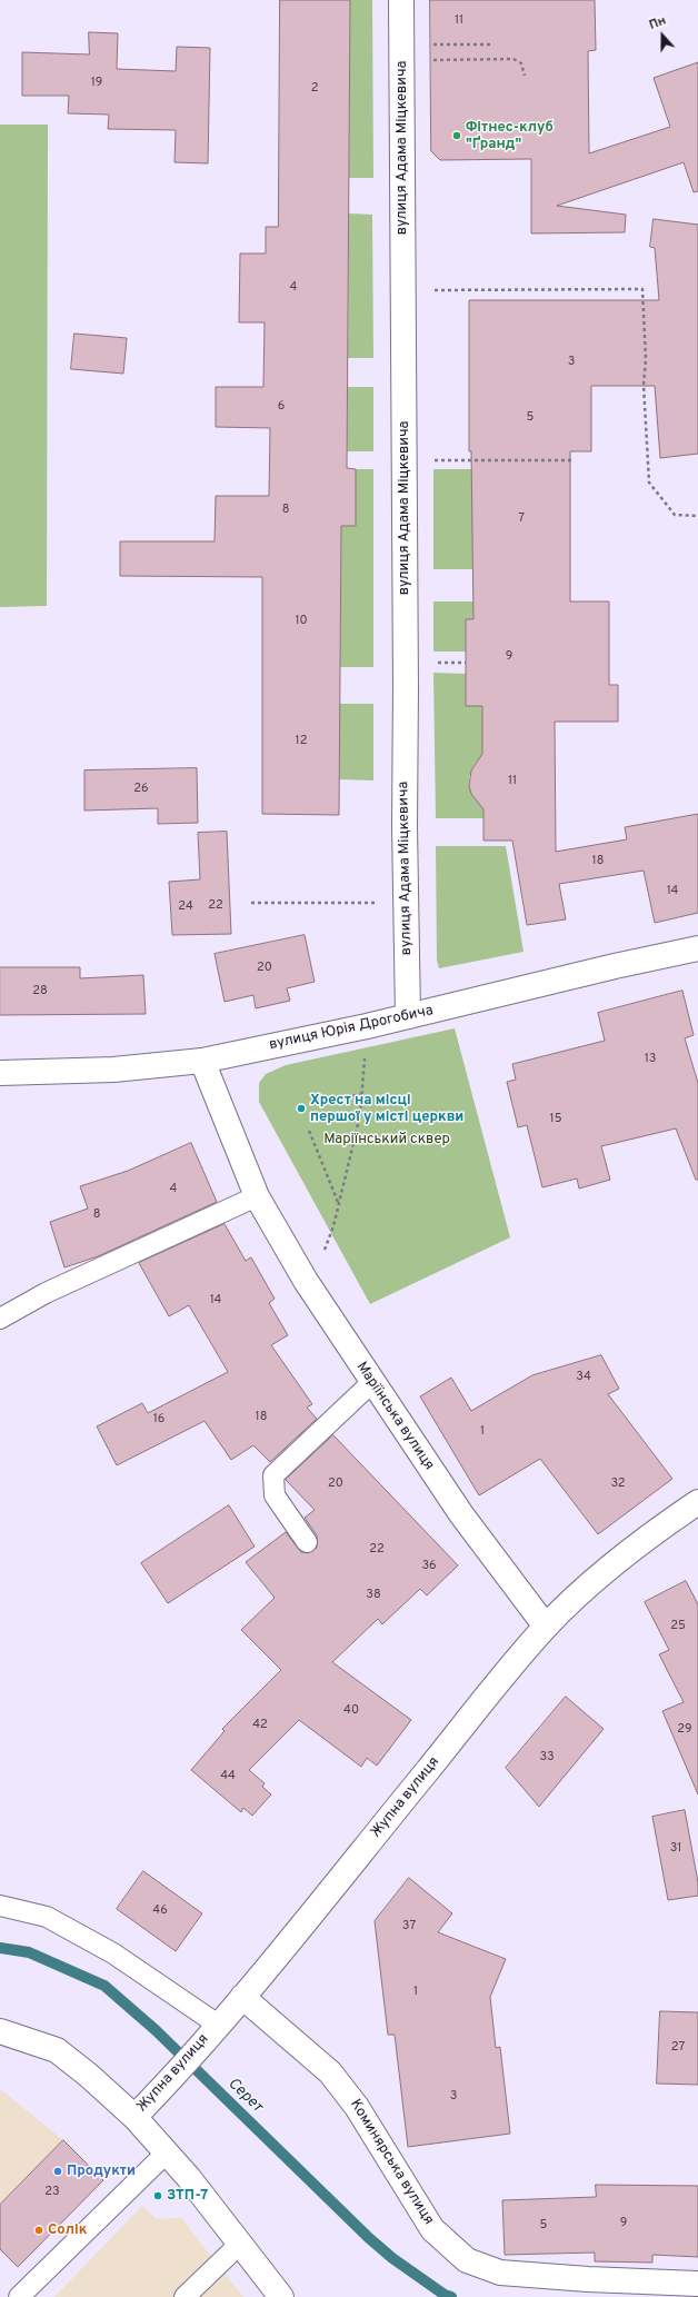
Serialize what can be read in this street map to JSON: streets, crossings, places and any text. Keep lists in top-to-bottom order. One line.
{"streets":{"street":["вулиця Адама Міцкевича","вулиця Юрія Дрогобича","Маріїнська вулиця","Жупна вулиця","Коминярська вулиця"]},"crossings":[["вулиця Адама Міцкевича","вулиця Юрія Дрогобича"],["вулиця Юрія Дрогобича","Маріїнська вулиця"],["Маріїнська вулиця","Жупна вулиця"],["Жупна вулиця","Коминярська вулиця"]],"water":["Серет"],"parks":["Маріїнський сквер"],"places":["Фітнес-клуб \"Ґранд\"","Хрест на місці першої у місті церкви","Продукти","ЗТП-7","Солік"],"house_numbers":["11","19","2","4","3","6","5","8","7","10","9","12","11","26","18","14","22","24","20","28","13","15","4","8","14","34","18","16","1","20","32","22","36","38","25","40","42","29","33","44","31","46","37","1","27","3","23","9","5"],"north":"top"}
